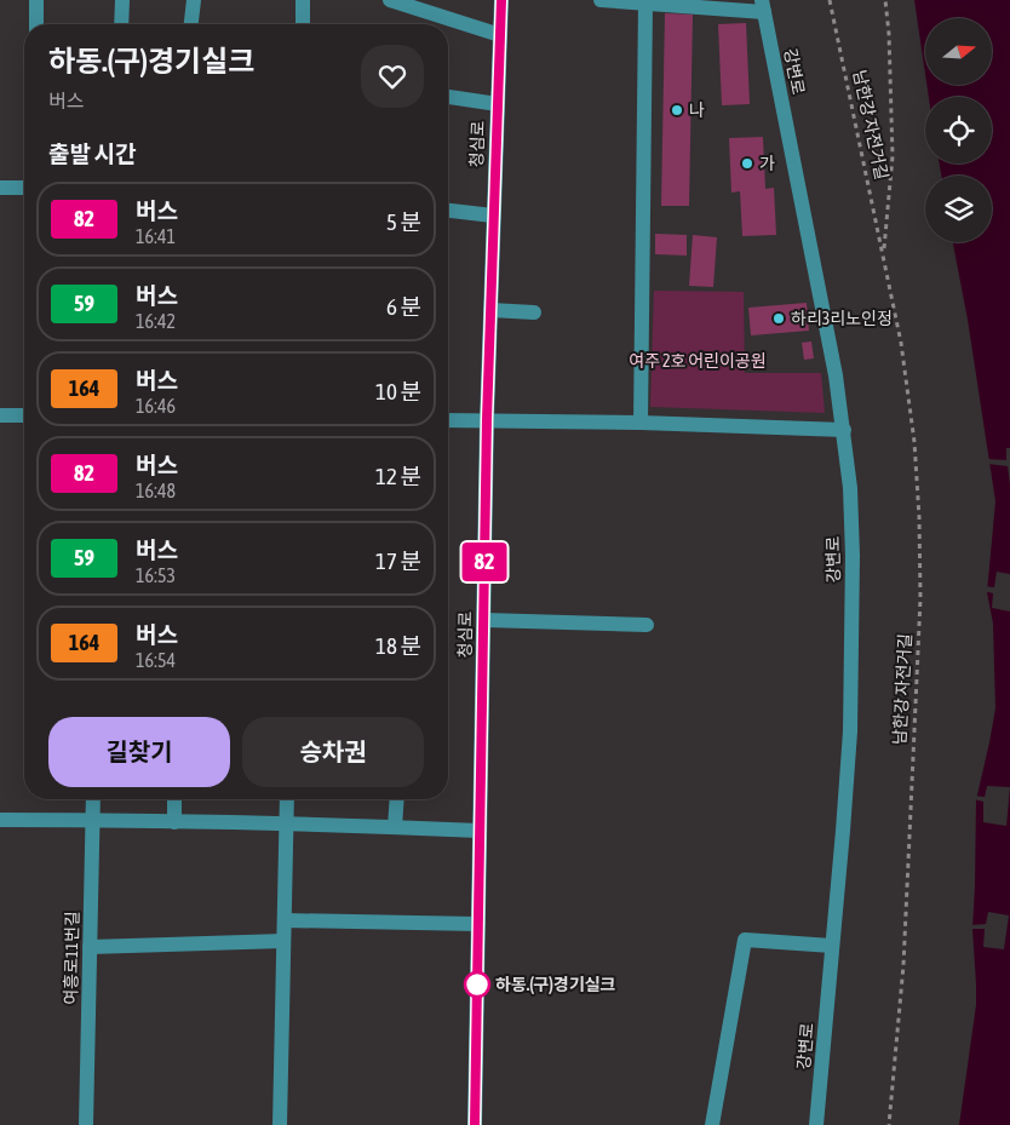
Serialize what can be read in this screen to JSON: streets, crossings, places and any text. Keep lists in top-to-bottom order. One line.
{"streets":{"street":["강변로","청심로","여흥로11번길"],"path":["남한강 자전거길"]},"parks":["여주 2호 어린이공원"],"places":["나","가","하리3리노인정","하동.(구)경기실크"],"lines":["bus line 82"],"north":"right","page":{"on_map":"82","heading":[["하동.(구)경기실크","버스"],"출발 시간"],"list":[{"mark":"82","name":"버스","note":"16:41","value":"5 분"},{"mark":"59","name":"버스","note":"16:42","value":"6 분"},{"mark":"164","name":"버스","note":"16:46","value":"10 분"},{"mark":"82","name":"버스","note":"16:48","value":"12 분"},{"mark":"59","name":"버스","note":"16:53","value":"17 분"},{"mark":"164","name":"버스","note":"16:54","value":"18 분"}],"buttons":["길찾기","승차권"]}}
